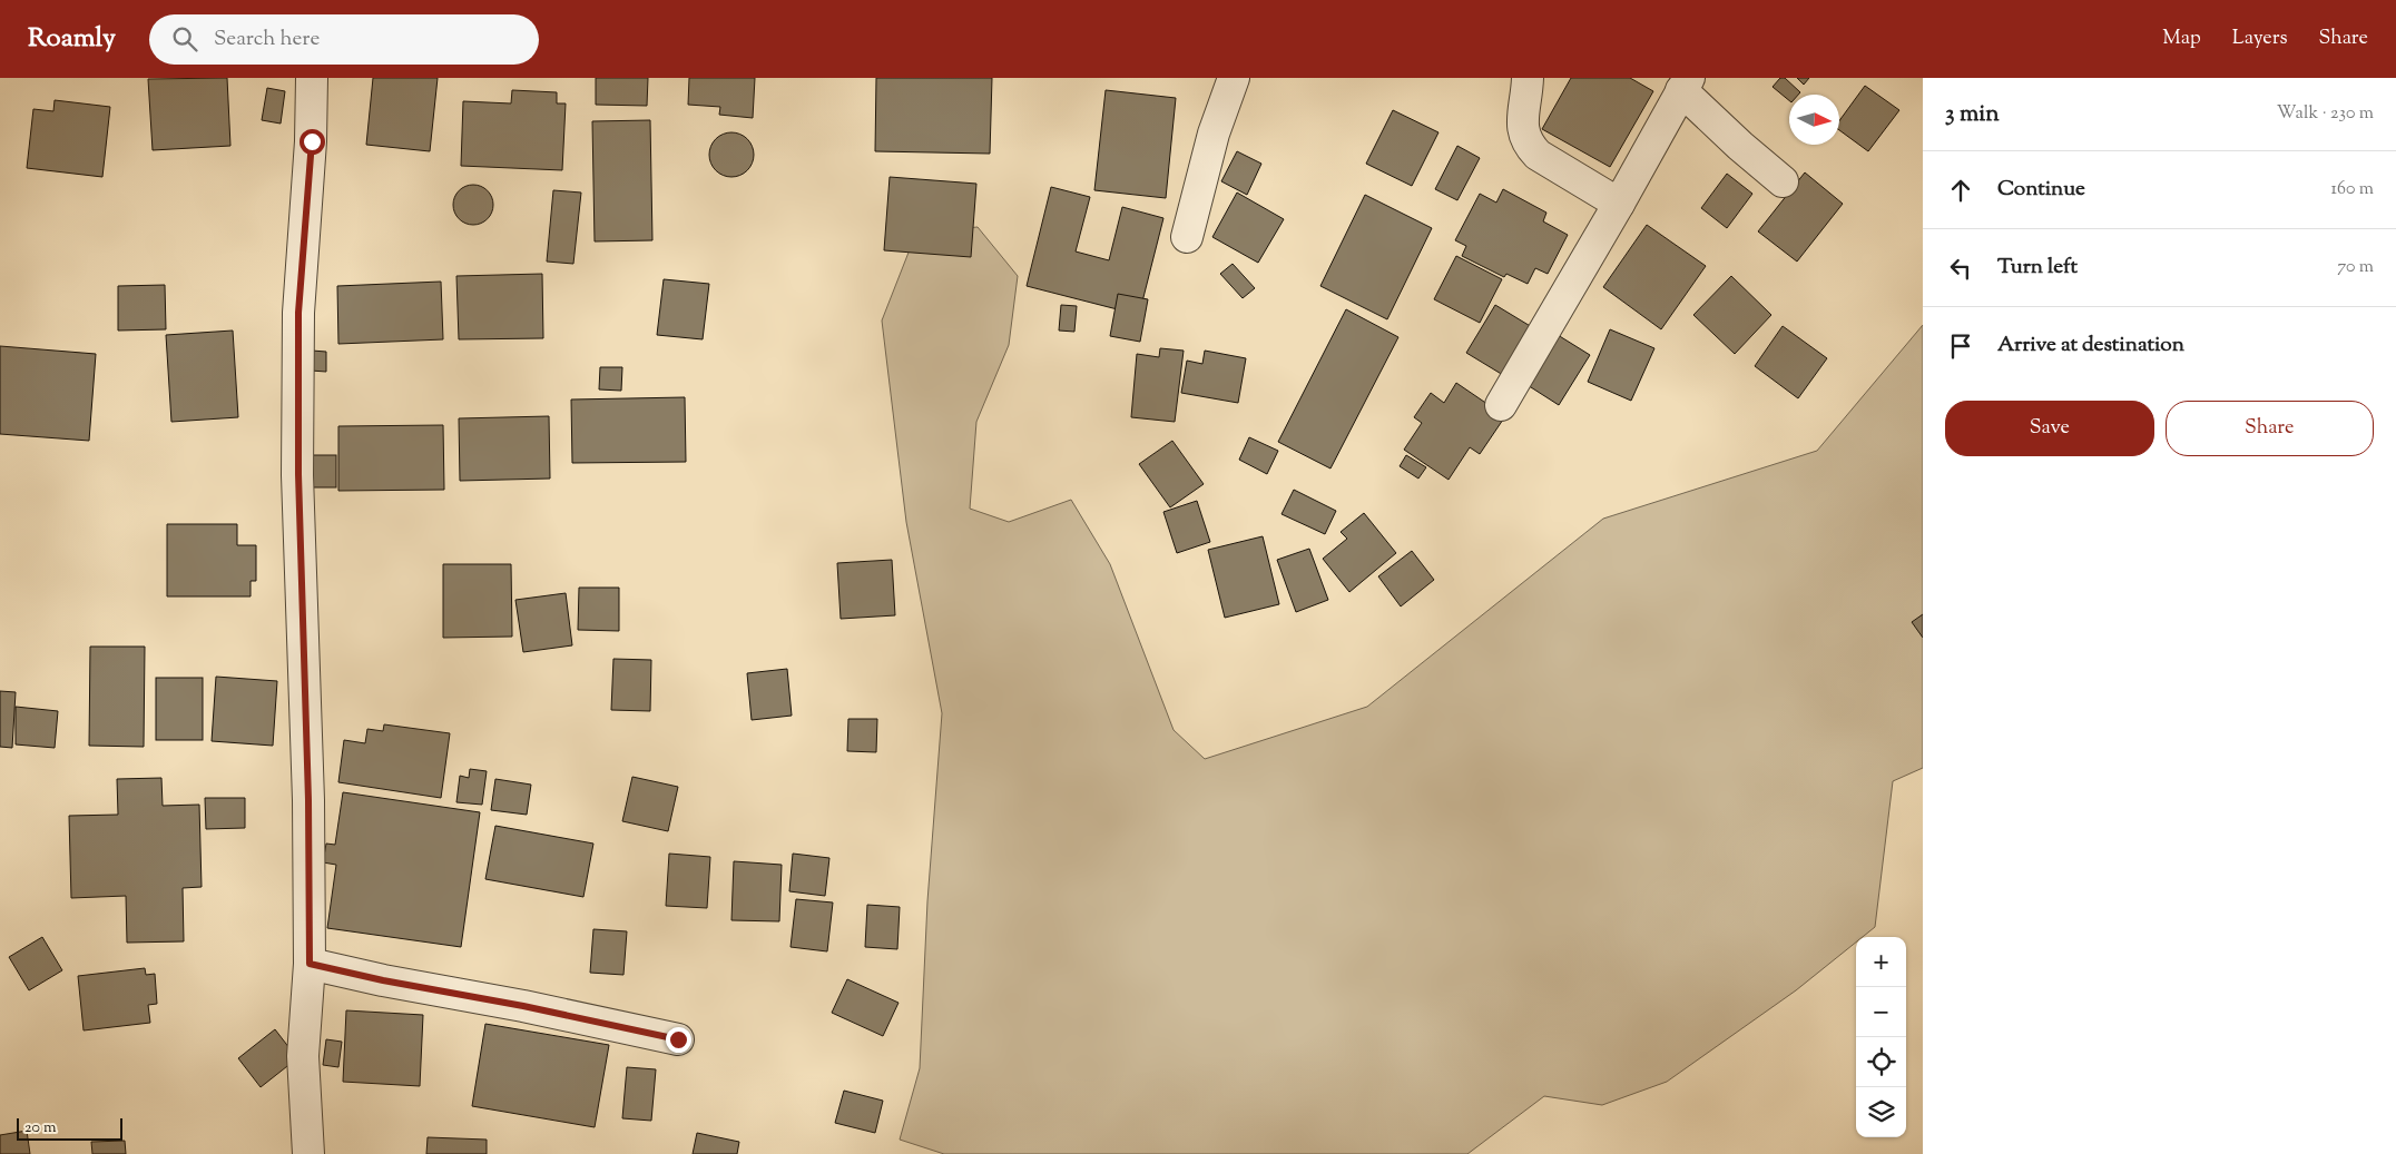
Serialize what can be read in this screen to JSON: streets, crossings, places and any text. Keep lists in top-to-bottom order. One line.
{"scale_bar":"20 m","north":"right","page":{"header":"Roamly","search":"Search here","nav":["Map","Layers","Share"],"heading":["3 min","Walk · 230 m"],"list":[["Continue","160 m"],["Turn left","70 m"],"Arrive at destination"],"buttons":["Save","Share"],"map_buttons":["+","−"],"scale":"20 m"}}
